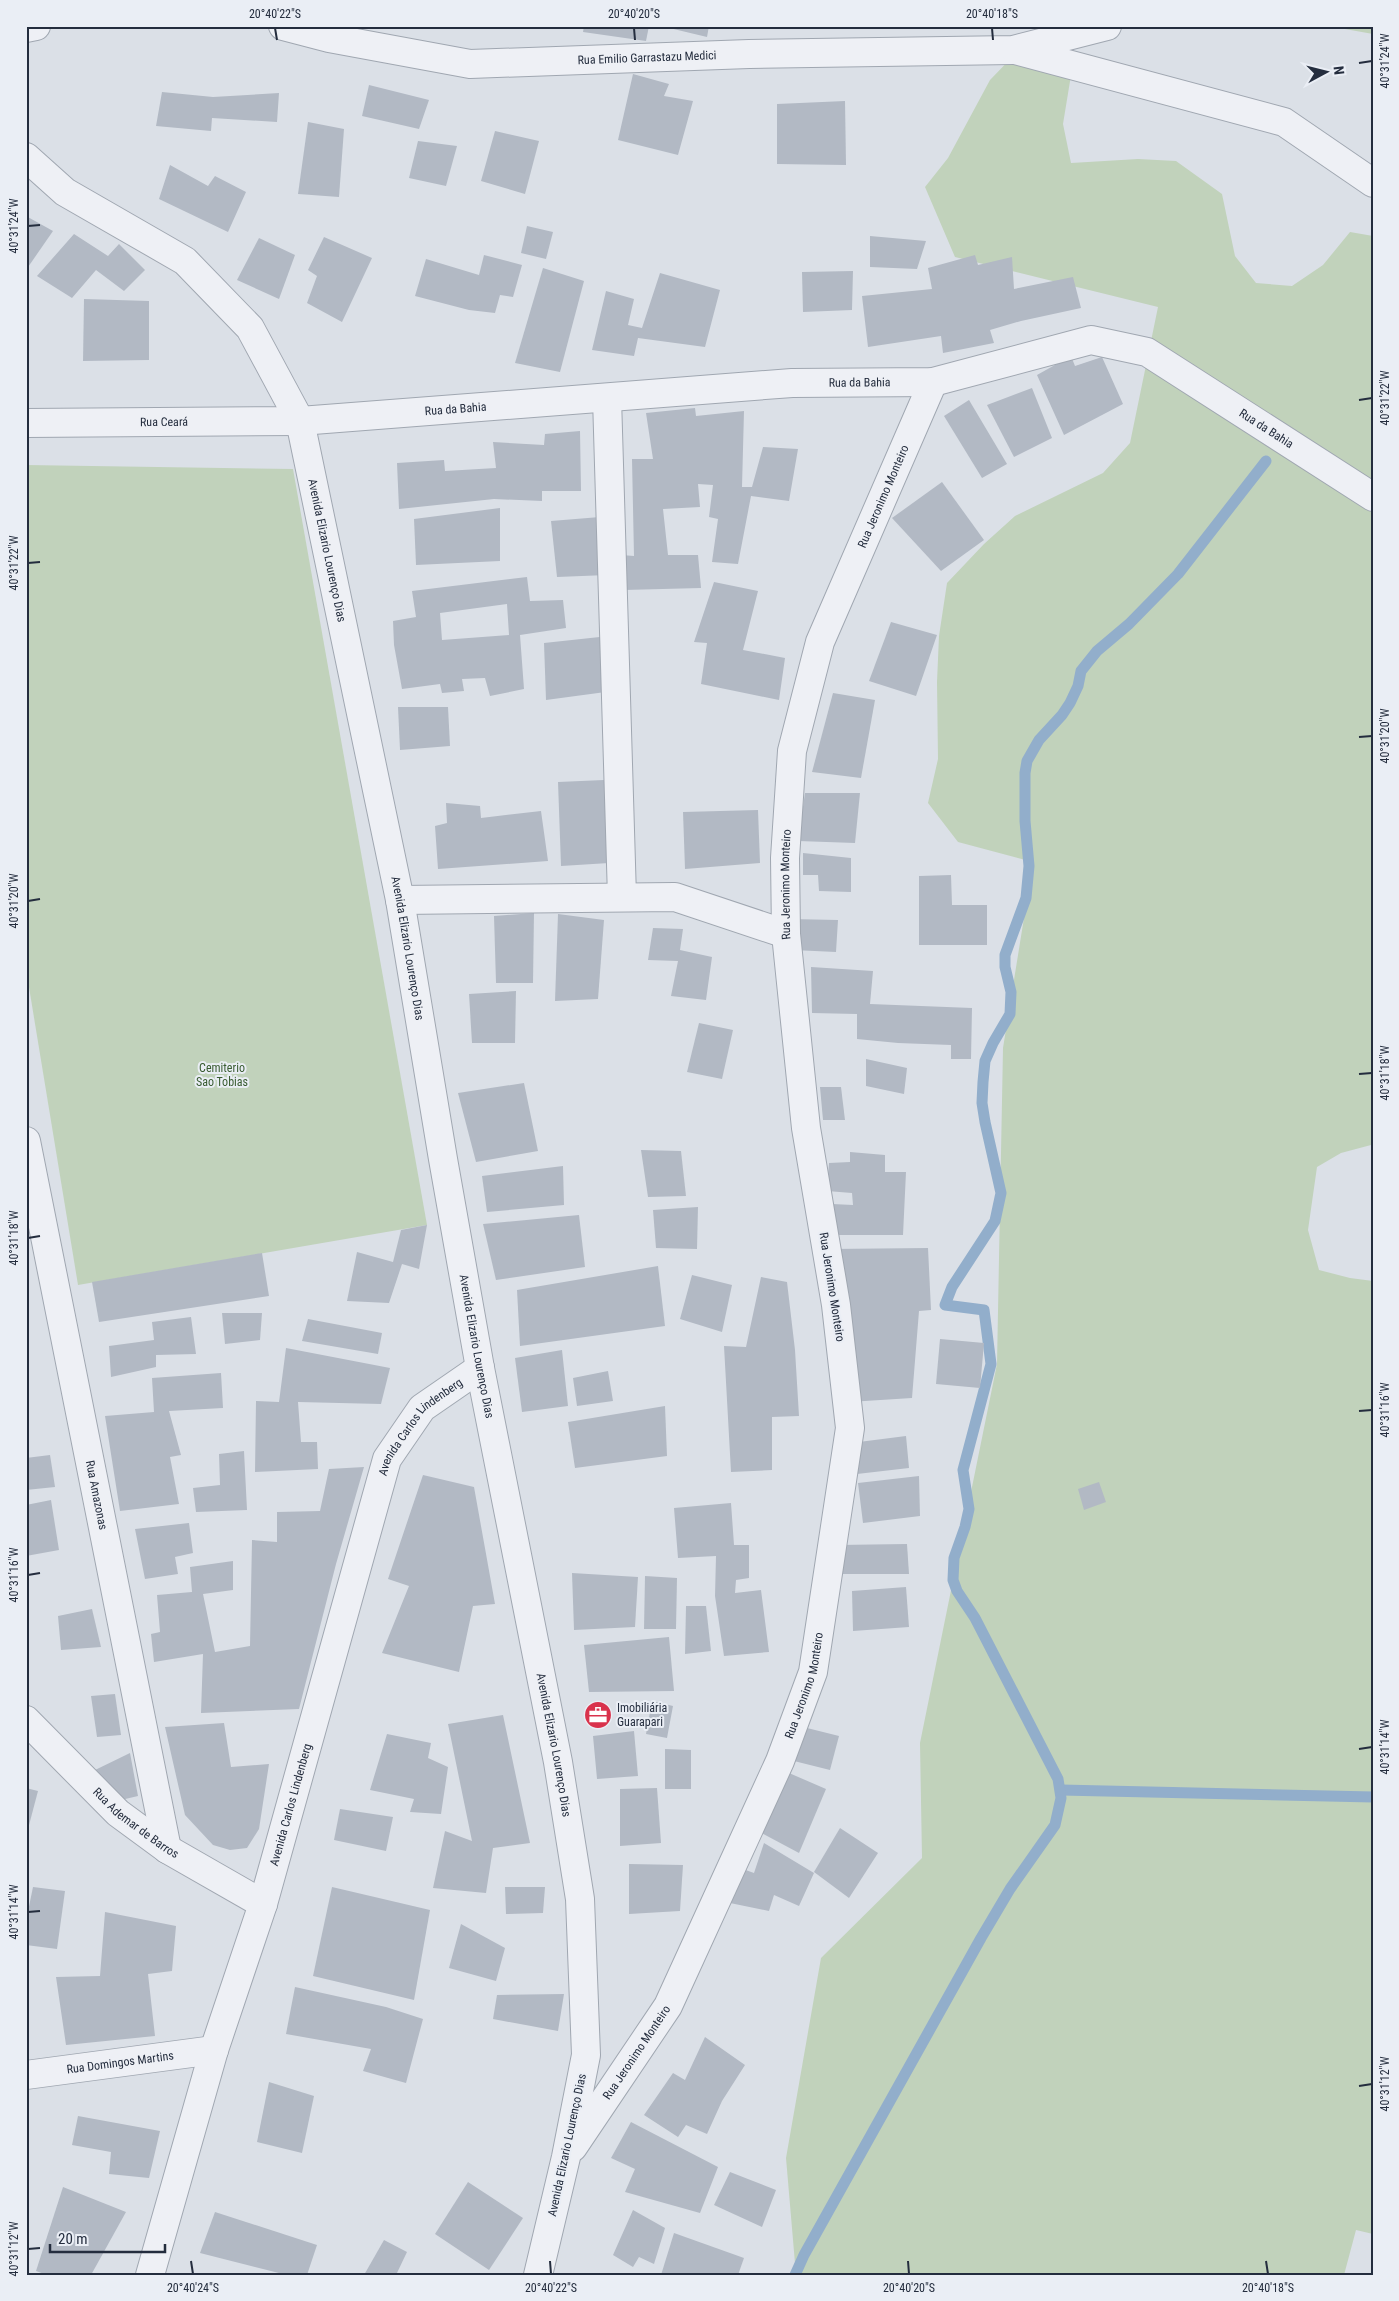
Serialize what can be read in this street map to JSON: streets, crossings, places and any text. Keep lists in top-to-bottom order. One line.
{"streets":{"street":["Rua Emilio Garrastazu Medici","Rua da Bahia","Rua Ceará","Rua Jeronimo Monteiro","Avenida Elizario Lourenço Dias","Avenida Carlos Lindenberg","Rua Amazonas","Rua Ademar de Barros","Rua Domingos Martins"]},"crossings":[["Rua da Bahia","Rua Ceará"],["Rua da Bahia","Rua Jeronimo Monteiro"],["Rua da Bahia","Avenida Elizario Lourenço Dias"],["Rua Ceará","Avenida Elizario Lourenço Dias"],["Rua Jeronimo Monteiro","Avenida Elizario Lourenço Dias"],["Avenida Elizario Lourenço Dias","Avenida Carlos Lindenberg"],["Avenida Carlos Lindenberg","Rua Ademar de Barros"],["Avenida Carlos Lindenberg","Rua Domingos Martins"],["Rua Amazonas","Rua Ademar de Barros"]],"parks":["Cemiterio Sao Tobias"],"places":{"office":["Imobiliária Guarapari"]},"scale_bar":"20 m","north":"right","coordinates":["20°40'22\"S","20°40'20\"S","20°40'18\"S","40°31'24\"W","40°31'22\"W","40°31'20\"W","40°31'18\"W","40°31'16\"W","40°31'14\"W","40°31'12\"W","20°40'24\"S"]}
